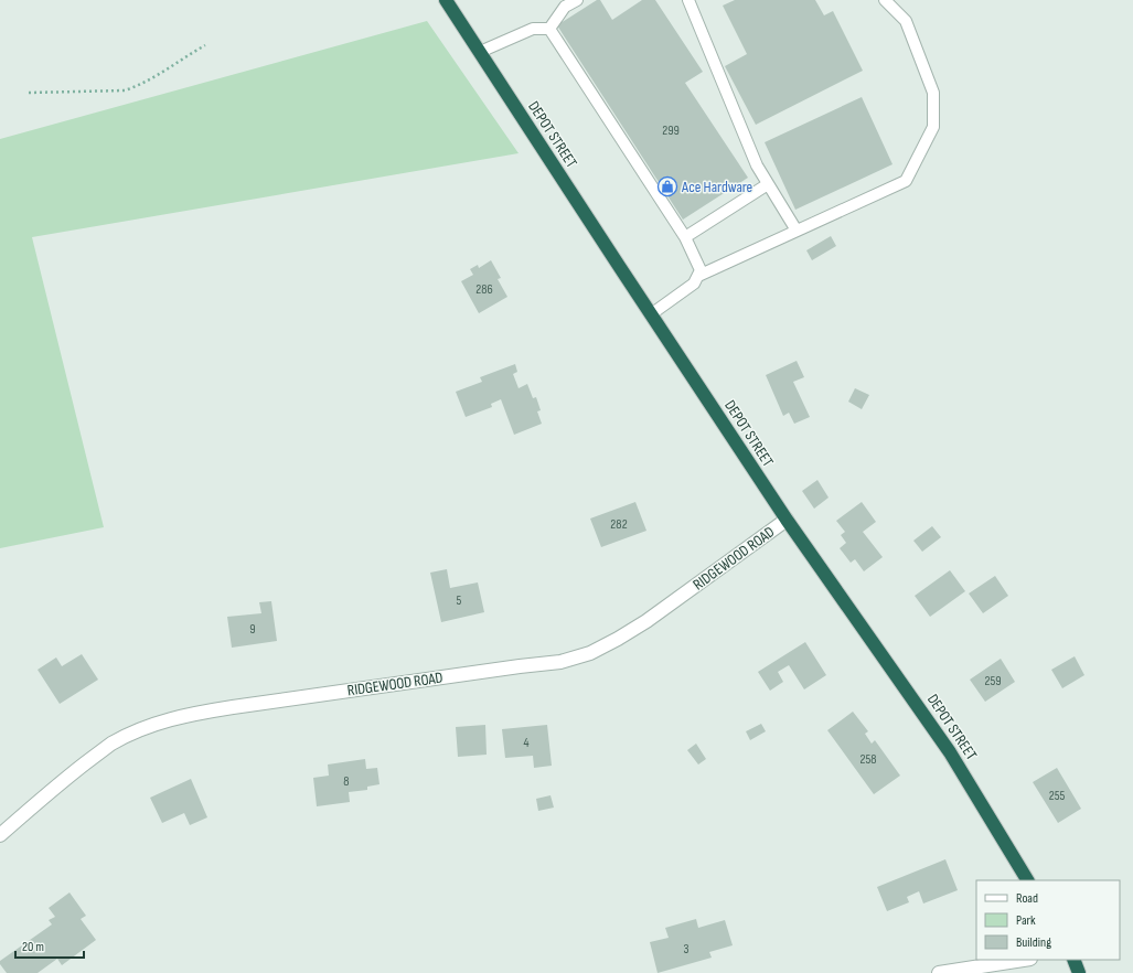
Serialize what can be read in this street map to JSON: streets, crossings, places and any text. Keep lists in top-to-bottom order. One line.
{"streets":{"highway":["DEPOT STREET"],"street":["RIDGEWOOD ROAD"]},"crossings":[["DEPOT STREET","RIDGEWOOD ROAD"]],"places":{"shop":["Ace Hardware"]},"house_numbers":["299","286","282","5","9","259","4","258","8","255","3"],"legend":["Road","Park","Building"],"scale_bar":"20 m"}
